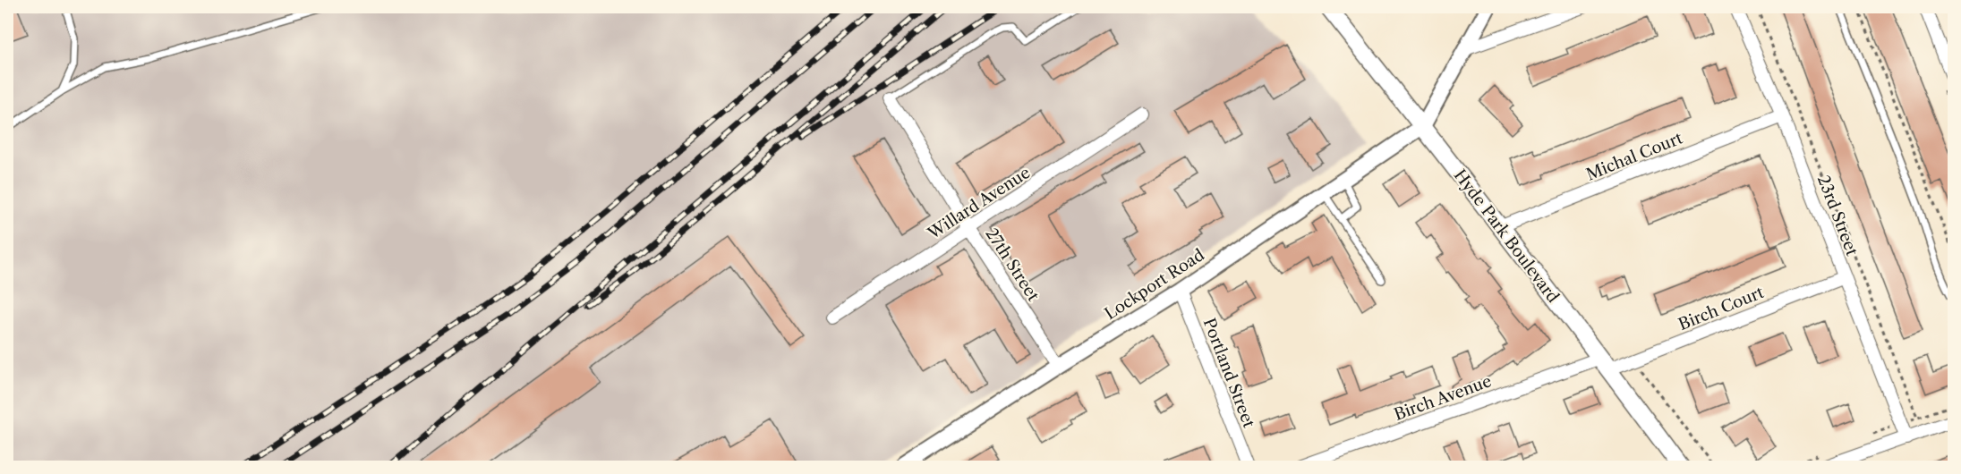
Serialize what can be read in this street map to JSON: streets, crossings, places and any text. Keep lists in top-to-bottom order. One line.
{"streets":{"main road":["Hyde Park Boulevard"],"street":["Michal Court","Willard Avenue","23rd Street","27th Street","Lockport Road","Birch Court","Portland Street","Birch Avenue"]},"crossings":[["Michal Court","23rd Street"],["Michal Court","Hyde Park Boulevard"],["Willard Avenue","27th Street"],["23rd Street","Birch Court"],["Hyde Park Boulevard","Lockport Road"],["Hyde Park Boulevard","Birch Court"],["Hyde Park Boulevard","Birch Avenue"],["27th Street","Lockport Road"],["Lockport Road","Portland Street"],["Birch Court","Birch Avenue"]]}
